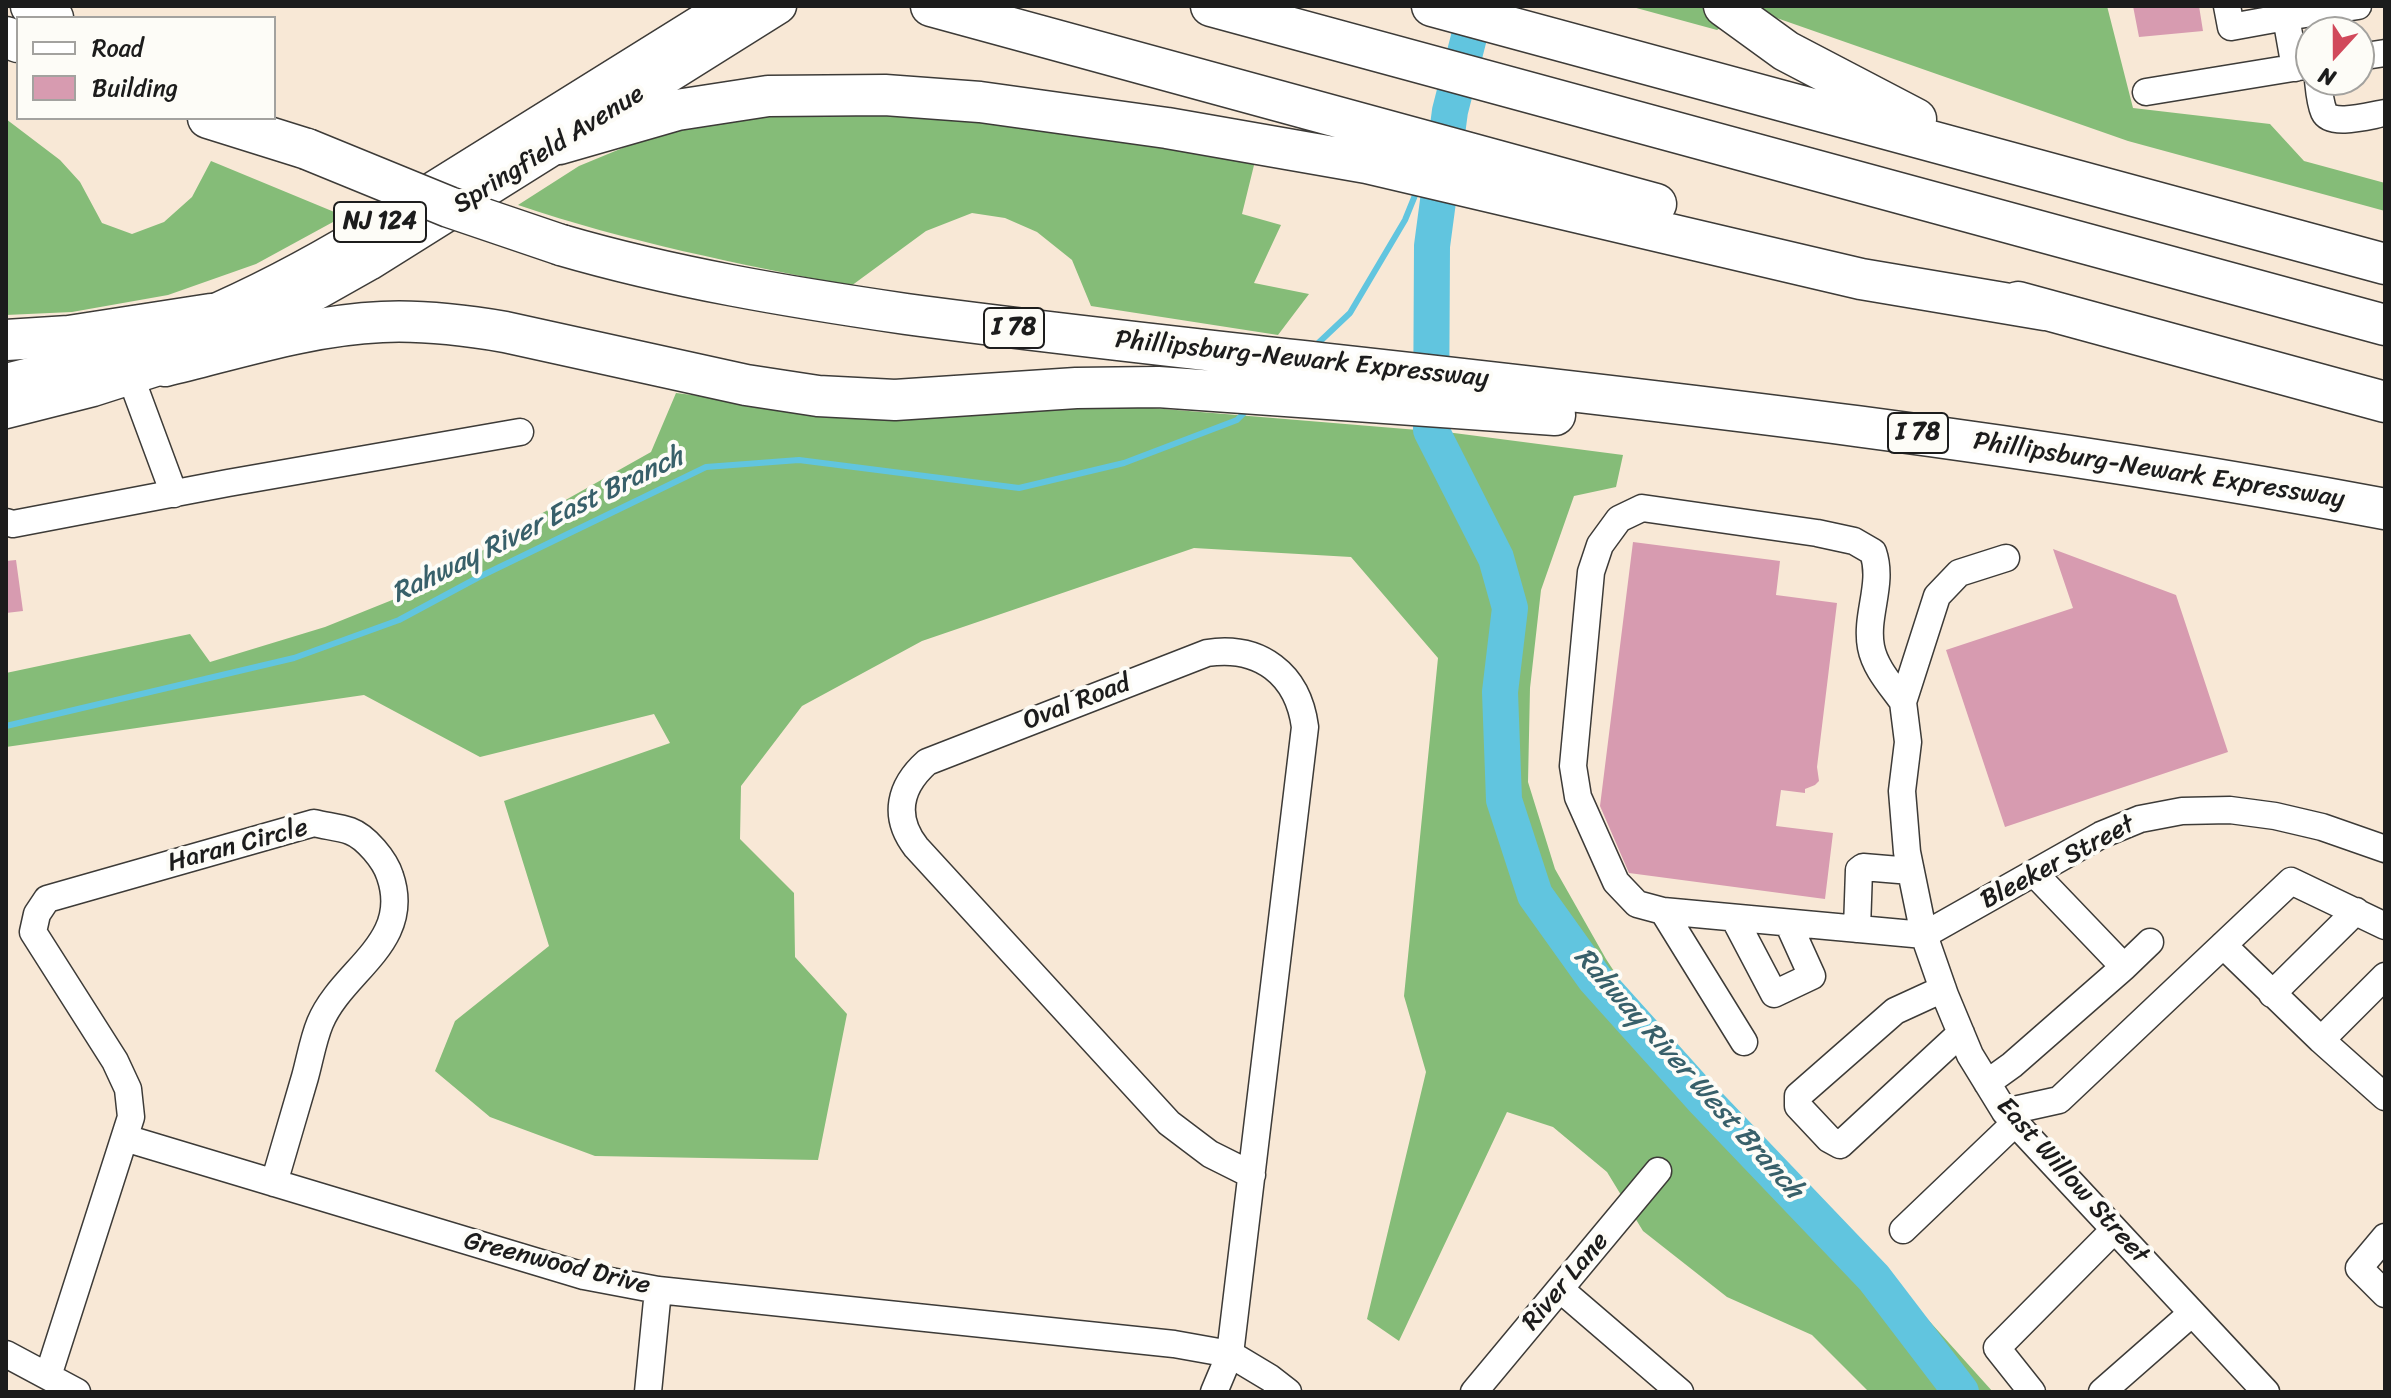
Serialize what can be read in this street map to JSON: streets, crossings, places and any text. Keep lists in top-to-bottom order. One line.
{"streets":{"highway":["I 78","Phillipsburg-Newark Expressway"],"main road":["Springfield Avenue","NJ 124"],"street":["Oval Road","Haran Circle","Bleeker Street","East Willow Street","Greenwood Drive","River Lane"]},"crossings":[["Oval Road","Greenwood Drive"],["Haran Circle","Greenwood Drive"],["Bleeker Street","East Willow Street"]],"water":["Rahway River East Branch","Rahway River West Branch"],"legend":["Road","Building"],"north":"bottom"}
